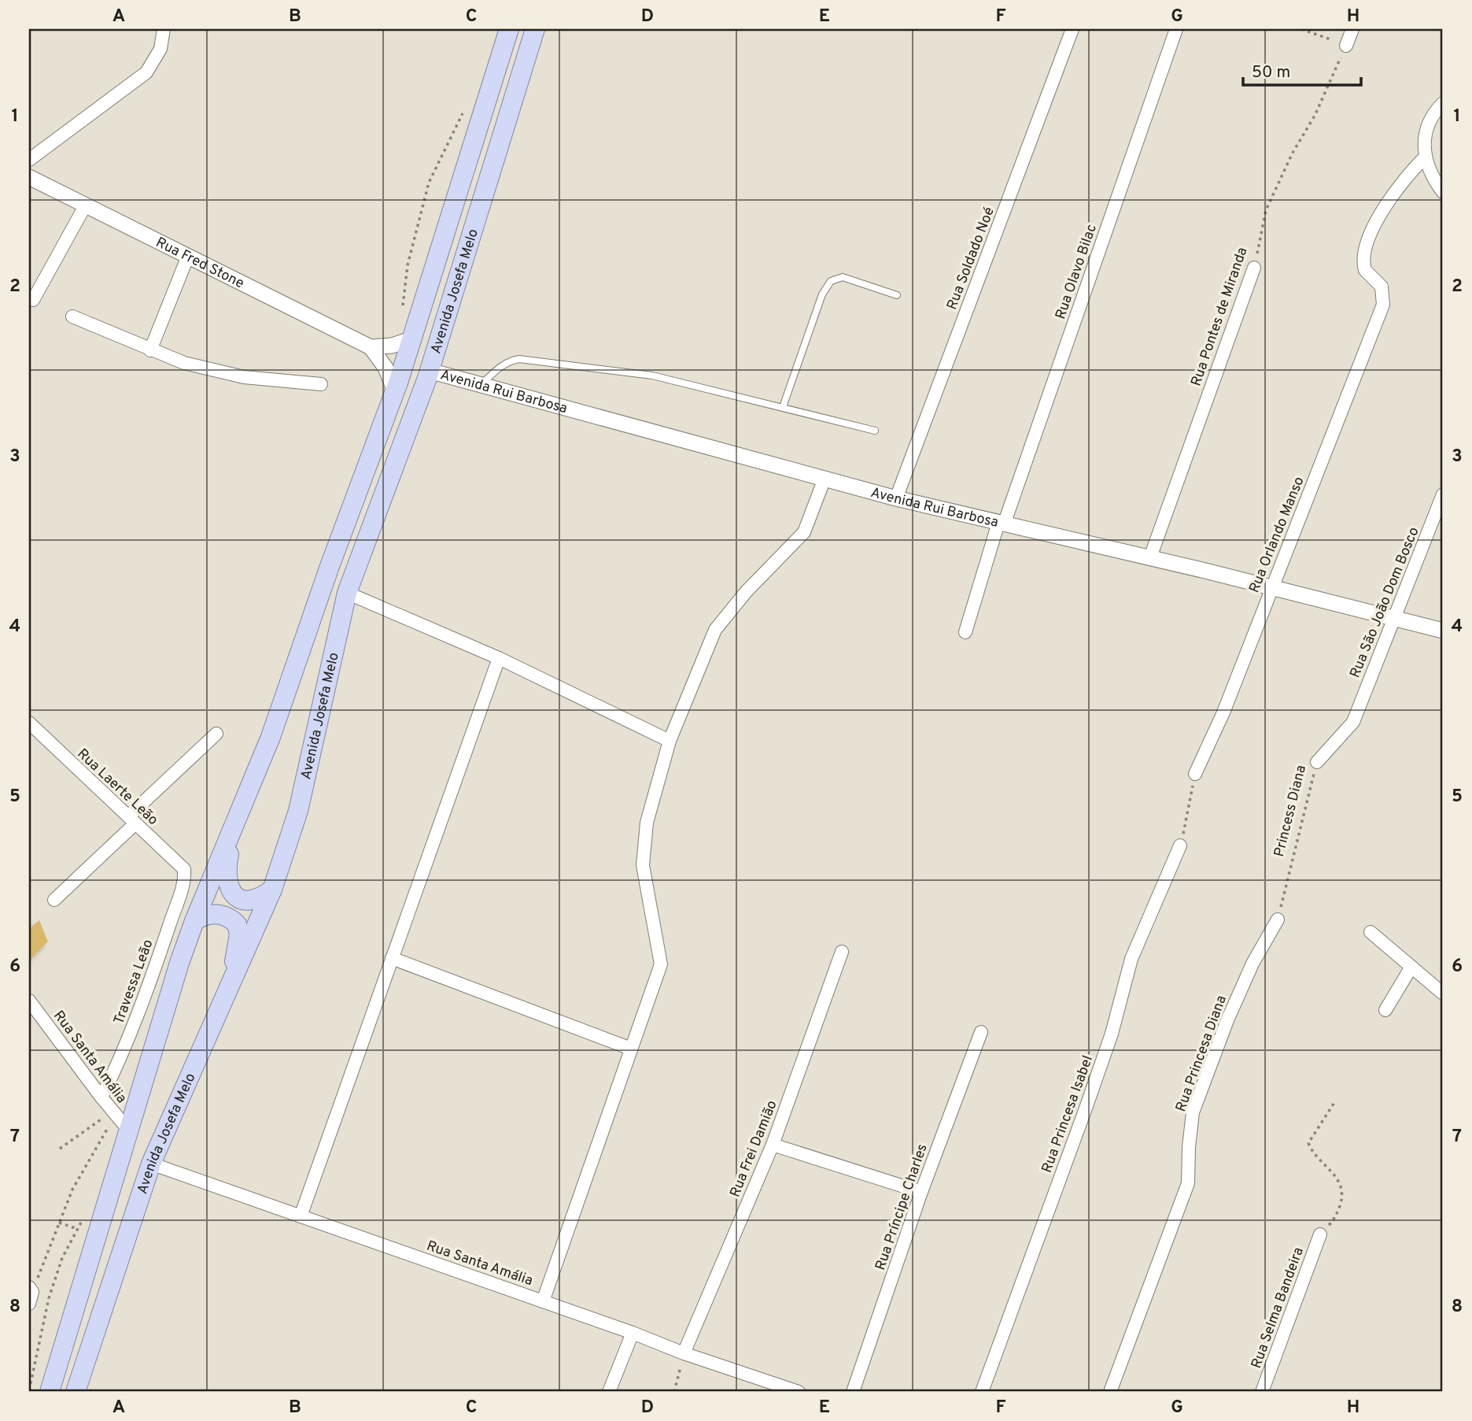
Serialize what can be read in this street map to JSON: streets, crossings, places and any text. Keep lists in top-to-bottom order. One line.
{"streets":{"main road":["Avenida Josefa Melo"],"street":["Rua Soldado Noé","Rua Fred Stone","Rua Olavo Bilac","Rua Pontes de Miranda","Avenida Rui Barbosa","Rua Orlando Manso","Rua São João Dom Bosco","Rua Laerte Leão","Princess Diana","Travessa Leão","Rua Princesa Diana","Rua Santa Amália","Rua Princesa Isabel","Rua Frei Damião","Rua Príncipe Charles","Rua Selma Bandeira"]},"crossings":[["Rua Soldado Noé","Avenida Rui Barbosa"],["Rua Fred Stone","Avenida Josefa Melo"],["Rua Olavo Bilac","Avenida Rui Barbosa"],["Avenida Josefa Melo","Avenida Rui Barbosa"],["Avenida Josefa Melo","Rua Santa Amália"],["Rua Pontes de Miranda","Avenida Rui Barbosa"],["Avenida Rui Barbosa","Rua Orlando Manso"],["Avenida Rui Barbosa","Rua São João Dom Bosco"],["Rua São João Dom Bosco","Princess Diana"],["Rua Laerte Leão","Travessa Leão"],["Princess Diana","Rua Princesa Diana"],["Travessa Leão","Rua Santa Amália"],["Rua Santa Amália","Rua Frei Damião"]],"scale_bar":"50 m","grid":{"columns":["A","B","C","D","E","F","G","H"],"rows":["1","2","3","4","5","6","7","8"]}}
